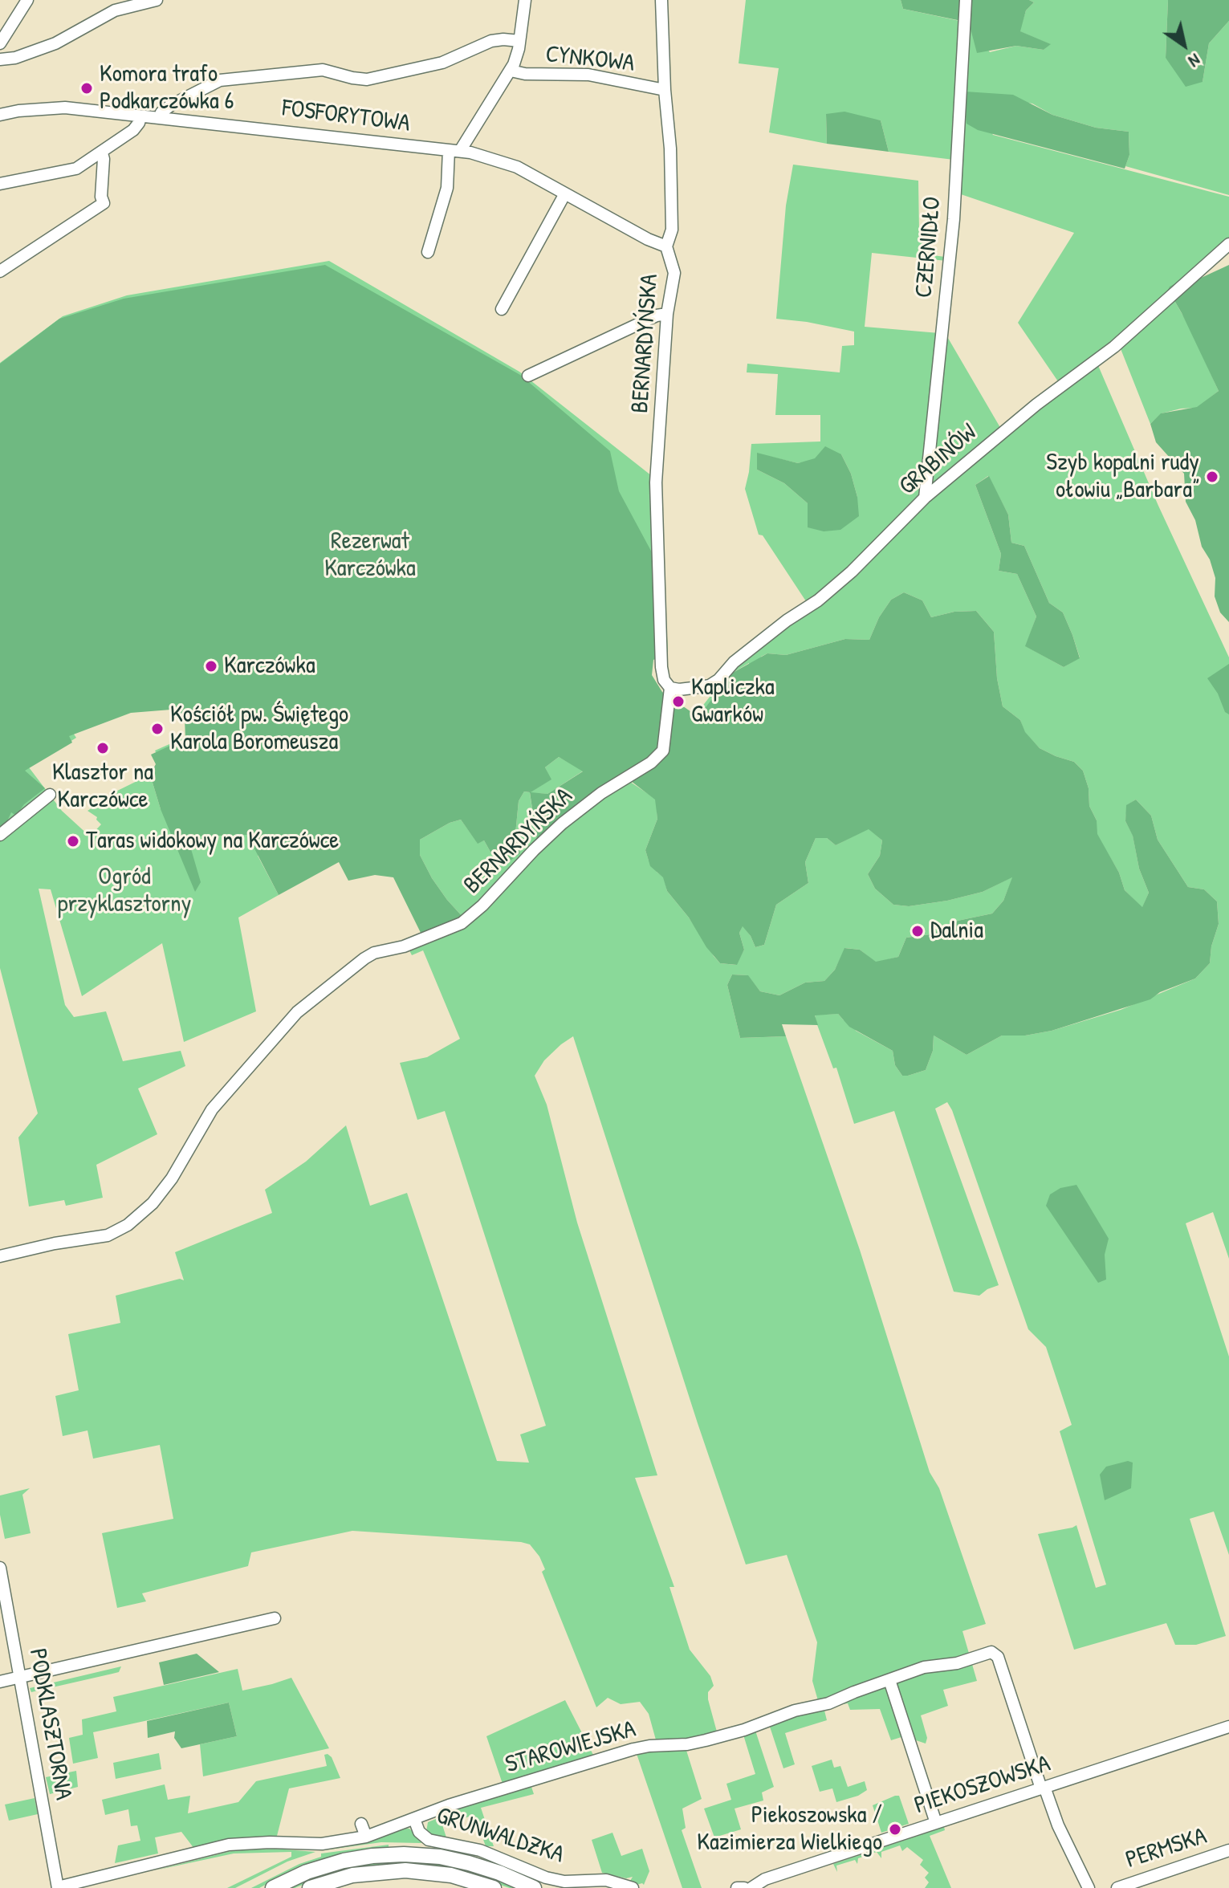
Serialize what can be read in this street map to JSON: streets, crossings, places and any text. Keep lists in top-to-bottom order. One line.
{"streets":{"main road":["GRUNWALDZKA"],"street":["CYNKOWA","FOSFORYTOWA","CZERNIDŁO","BERNARDYŃSKA","GRABINÓW","PODKLASZTORNA","STAROWIEJSKA","PIEKOSZOWSKA","PERMSKA"]},"crossings":[["CYNKOWA","BERNARDYŃSKA"],["FOSFORYTOWA","BERNARDYŃSKA"],["CZERNIDŁO","GRABINÓW"],["BERNARDYŃSKA","GRABINÓW"],["PODKLASZTORNA","STAROWIEJSKA"],["STAROWIEJSKA","PIEKOSZOWSKA"],["STAROWIEJSKA","GRUNWALDZKA"]],"parks":["Rezerwat Karczówka","Ogród przyklasztorny"],"places":["Komora trafo Podkarczówka 6","Szyb kopalni rudy ołowiu „Barbara”","Karczówka","Kapliczka Gwarków","Kościół pw. Świętego Karola Boromeusza","Klasztor na Karczówce","Taras widokowy na Karczówce","Dalnia","Piekoszowska / Kazimierza Wielkiego"],"north":"bottom right"}
